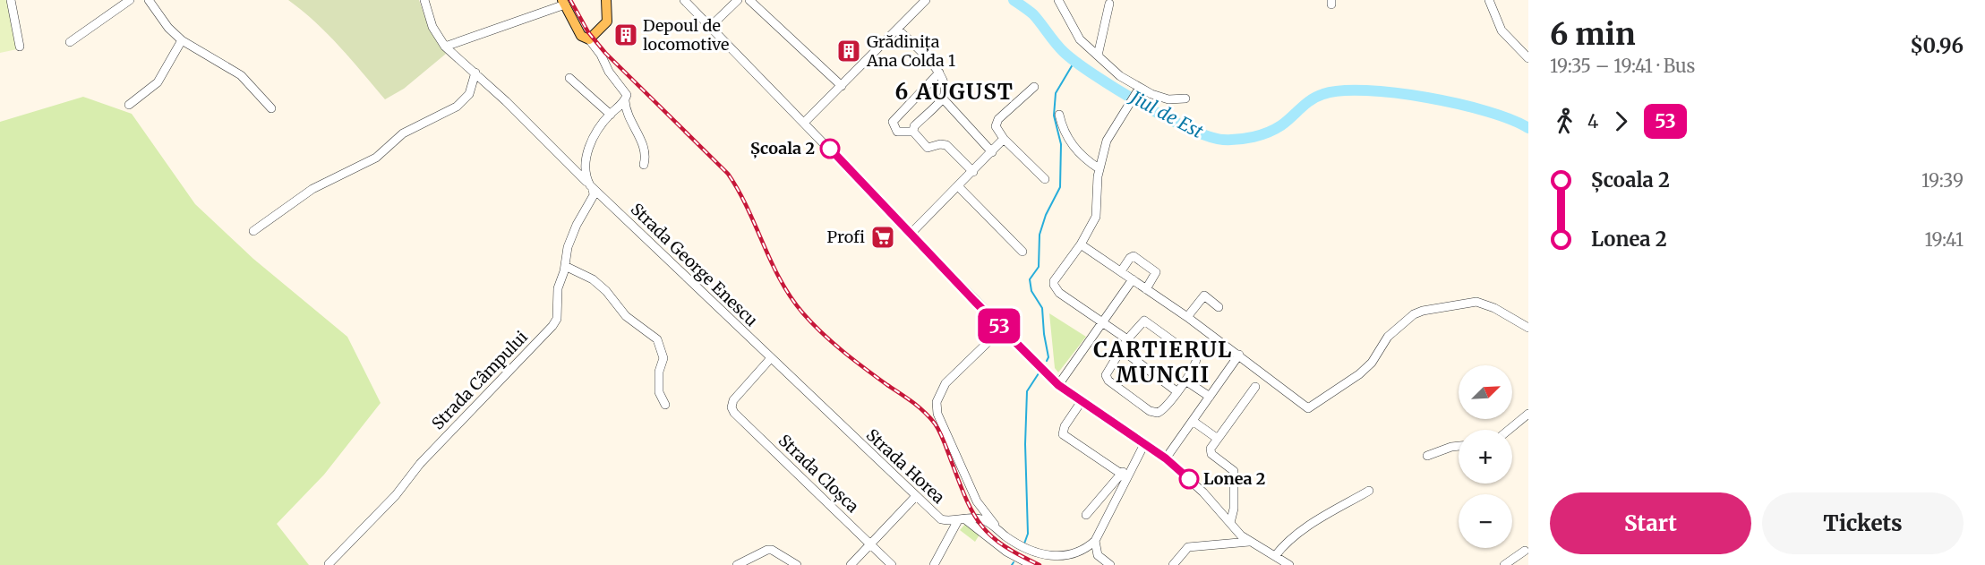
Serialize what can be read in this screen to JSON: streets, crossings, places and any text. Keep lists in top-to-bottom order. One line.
{"streets":{"street":["Strada George Enescu","Strada Câmpului","Strada Horea","Strada Cloșca"]},"crossings":[["Strada George Enescu","Strada Câmpului"],["Strada George Enescu","Strada Horea"],["Strada George Enescu","Strada Cloșca"],["Strada Horea","Strada Cloșca"]],"districts":["6 AUGUST","CARTIERUL MUNCII"],"water":["Jiul de Est"],"places":{"building":["Depoul de locomotive","Grădinița Ana Colda 1"],"other":["Școala 2","Lonea 2"],"supermarket":["Profi"]},"lines":["bus line 53"],"north":"top right","page":{"on_map":"53","heading":["6 min","19:35 – 19:41 · Bus","$0.96"],"legs":["4","53"],"list":[{"name":"Școala 2","value":"19:39"},{"name":"Lonea 2","value":"19:41"}],"map_buttons":["+","−"],"buttons":["Start","Tickets"]}}
